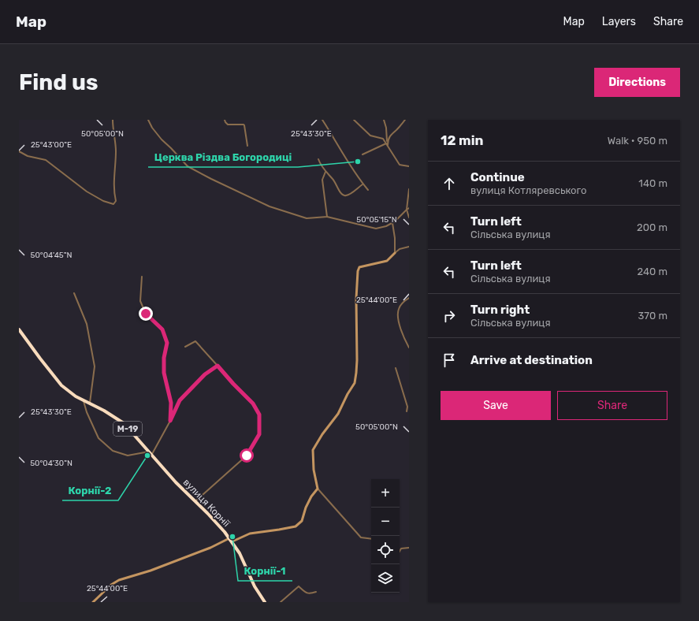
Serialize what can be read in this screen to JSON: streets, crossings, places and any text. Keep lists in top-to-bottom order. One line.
{"streets":{"highway":["М-19","вулиця Корнії"]},"places":["Церква Різдва Богородиці","Корнії-2","Корнії-1"],"page":{"header":"Map","nav":["Map","Layers","Share"],"buttons":["Directions",["Save","Share"]],"title":"Find us","heading":["12 min","Walk · 950 m"],"list":[["Continue","вулиця Котляревського","140 m"],["Turn left","Сільська вулиця","200 m"],["Turn left","Сільська вулиця","240 m"],["Turn right","Сільська вулиця","370 m"],"Arrive at destination"],"map_buttons":["+","−"]},"coordinates":["50°05'00\"N","25°43'30\"E","25°43'00\"E","50°05'15\"N","50°04'45\"N","25°44'00\"E","50°04'30\"N"]}
